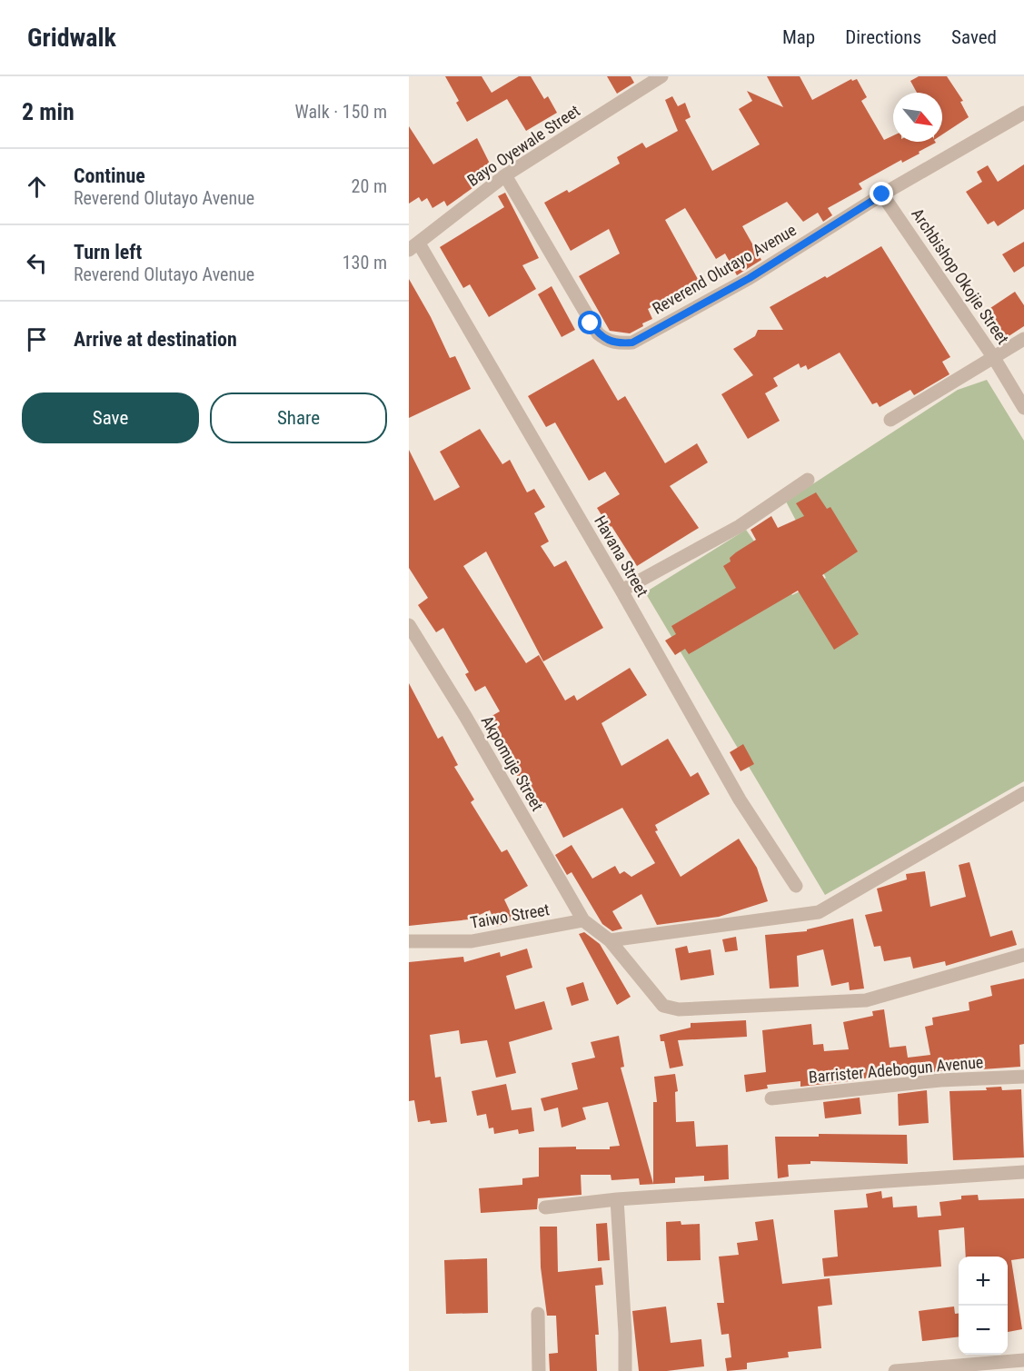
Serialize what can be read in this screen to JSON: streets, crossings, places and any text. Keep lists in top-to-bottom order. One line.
{"streets":{"street":["Bayo Oyewale Street","Reverend Olutayo Avenue","Archbishop Okojie Street","Havana Street","Akpomuje Street","Taiwo Street","Barrister Adebogun Avenue"]},"crossings":[["Bayo Oyewale Street","Reverend Olutayo Avenue"],["Bayo Oyewale Street","Havana Street"],["Reverend Olutayo Avenue","Archbishop Okojie Street"],["Akpomuje Street","Taiwo Street"]],"north":"bottom right","page":{"header":"Gridwalk","nav":["Map","Directions","Saved"],"heading":["2 min","Walk · 150 m"],"list":[["Continue","Reverend Olutayo Avenue","20 m"],["Turn left","Reverend Olutayo Avenue","130 m"],"Arrive at destination"],"buttons":["Save","Share"],"map_buttons":["+","−"]}}
